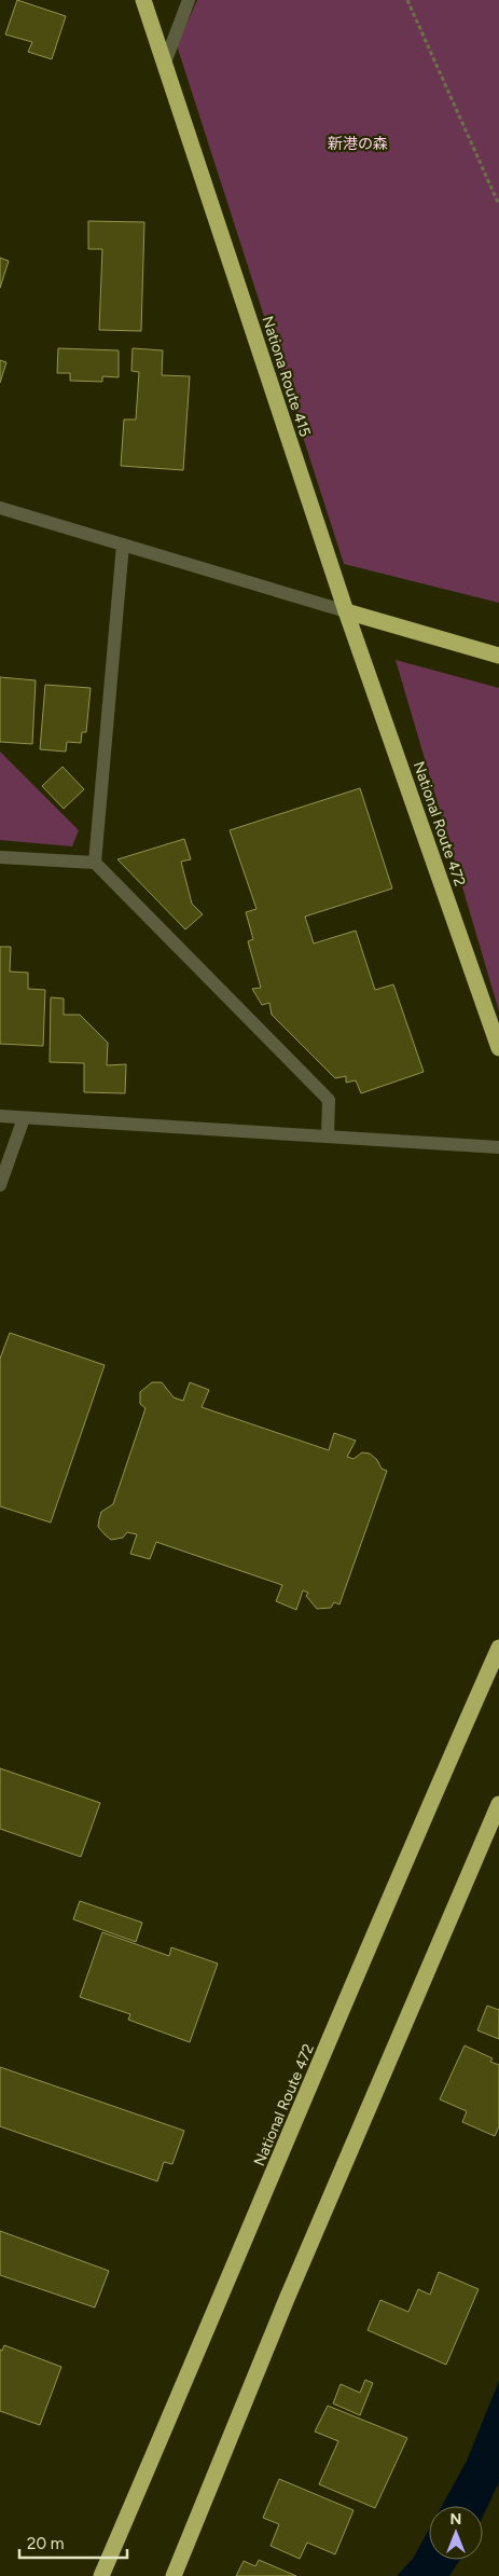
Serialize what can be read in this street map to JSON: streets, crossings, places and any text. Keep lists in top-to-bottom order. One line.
{"streets":{"highway":["Nationa Route 415","National Route 472"]},"crossings":[["Nationa Route 415","National Route 472"]],"parks":["新港の森"],"scale_bar":"20 m","north":"top"}
